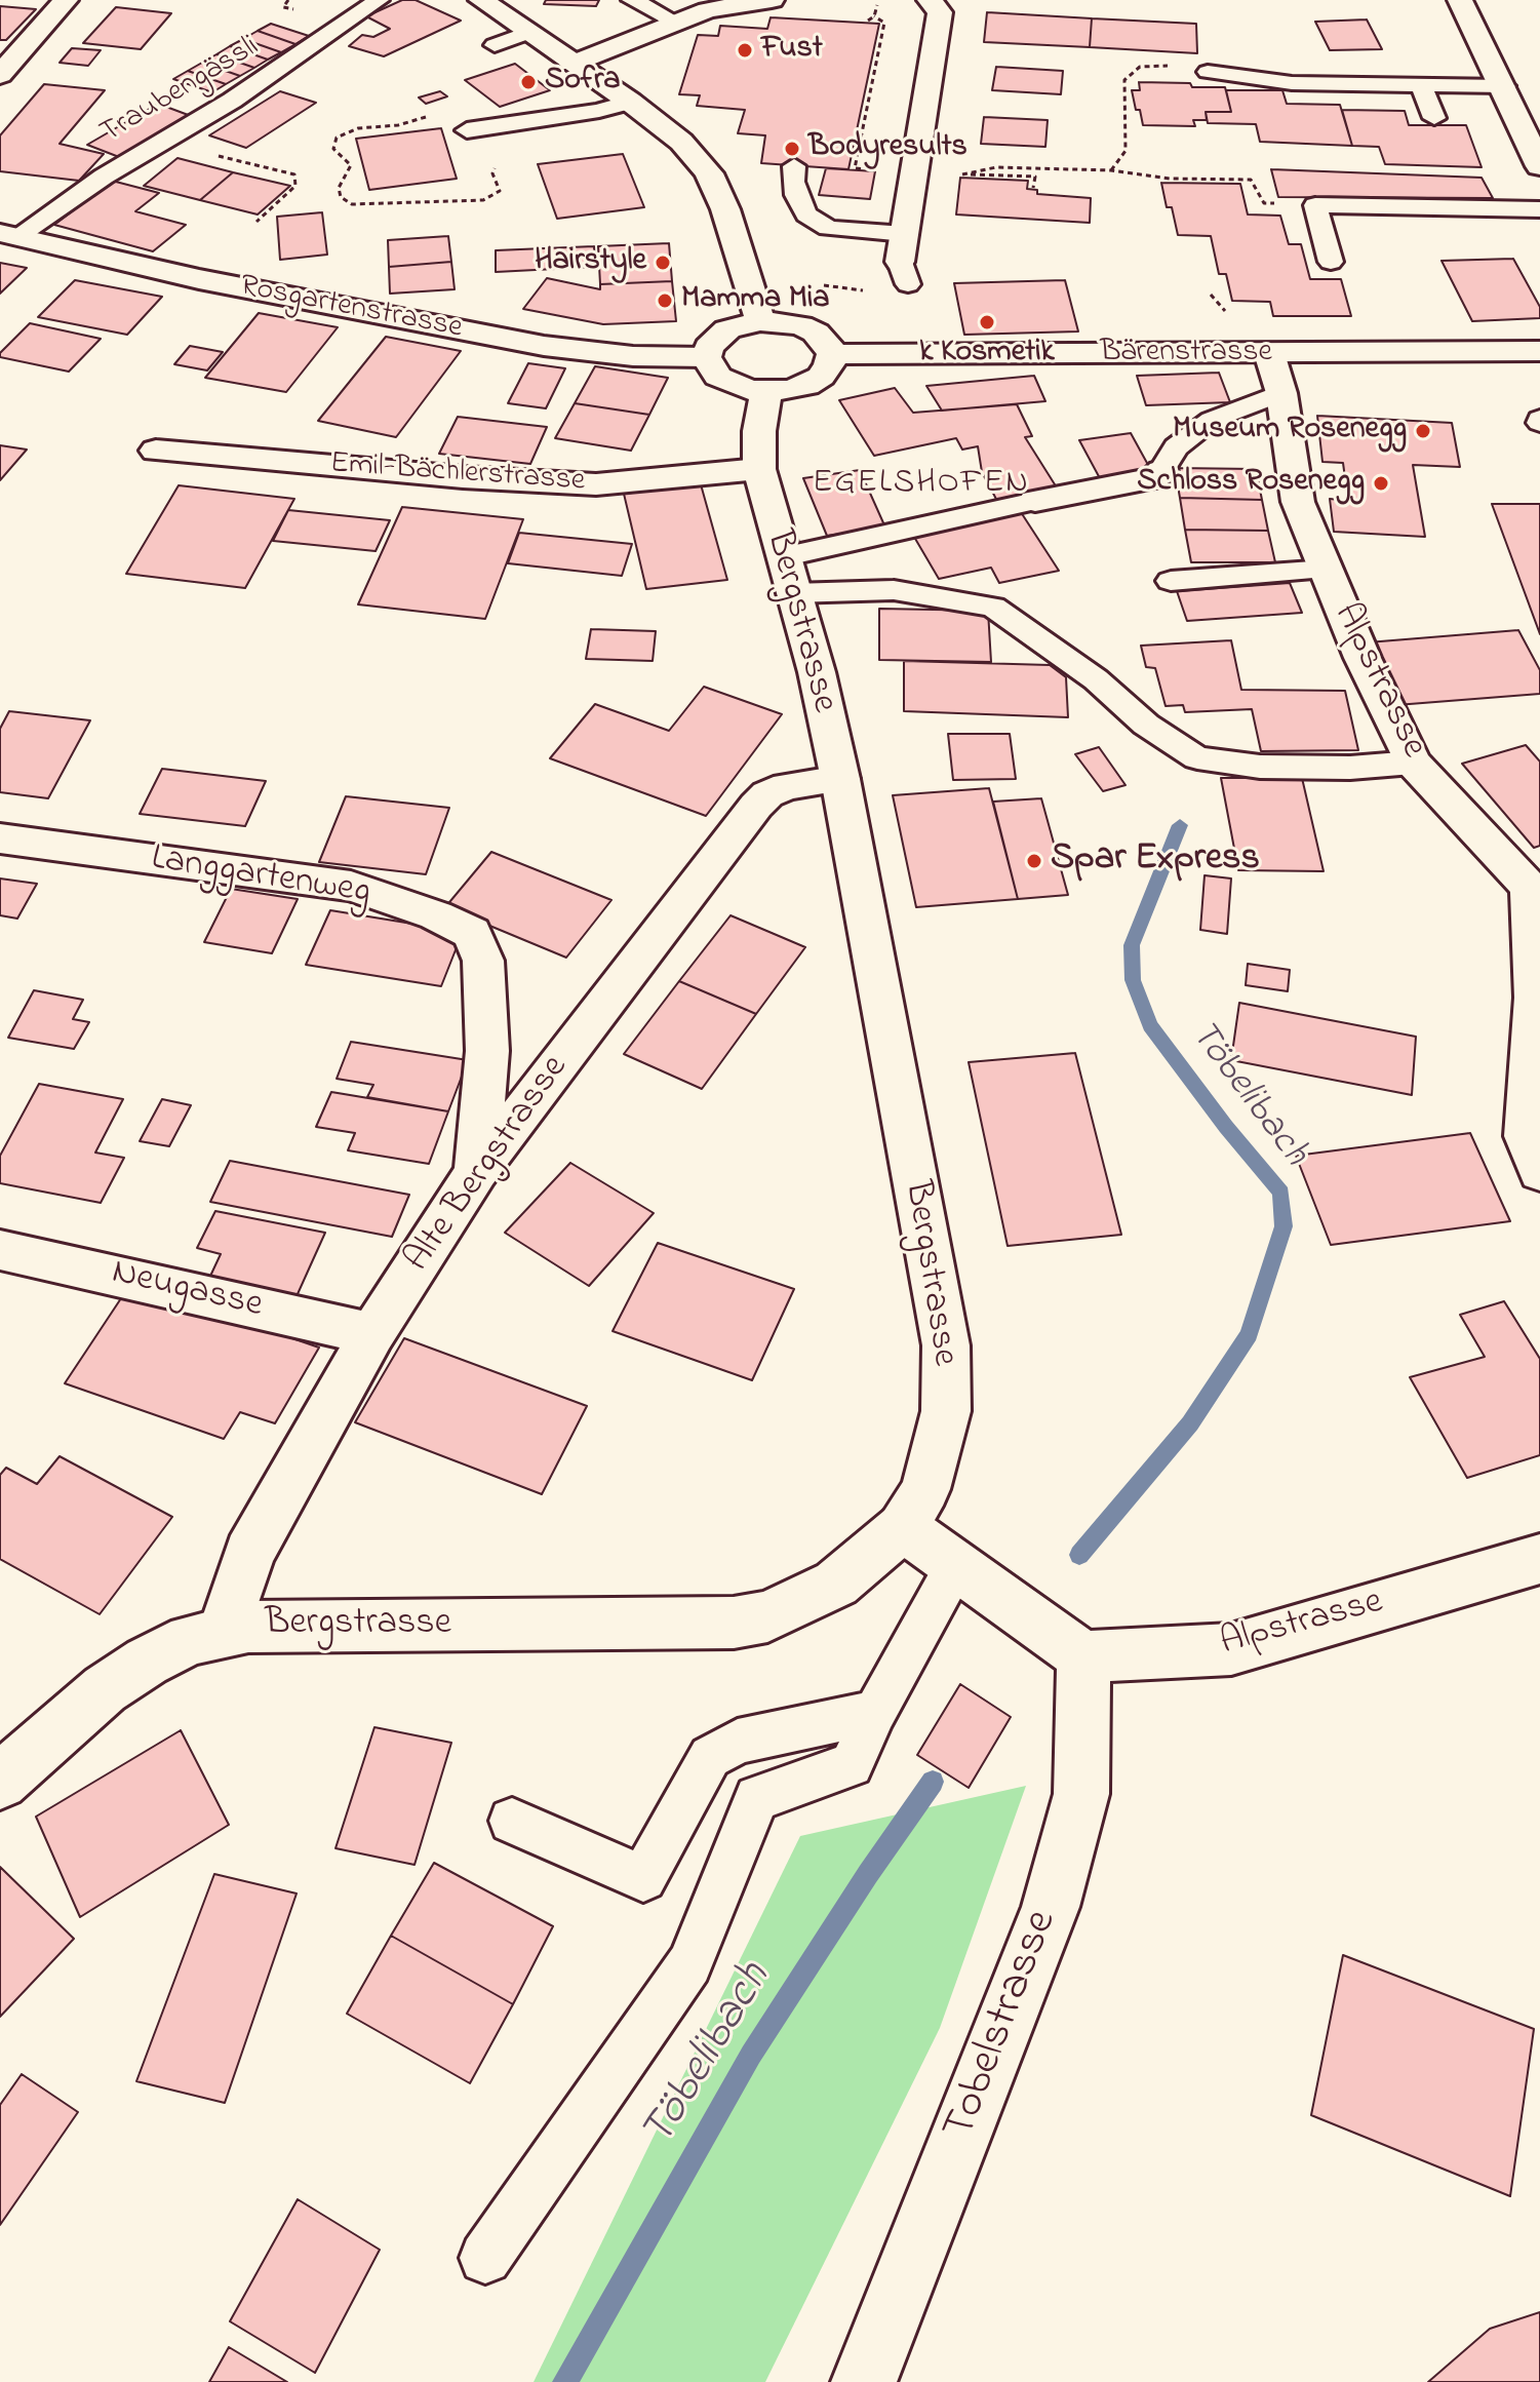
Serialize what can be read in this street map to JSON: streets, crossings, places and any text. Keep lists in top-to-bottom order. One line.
{"streets":{"street":["Rosgartenstrasse","Bärenstrasse","Emil-Bächlerstrasse","Bergstrasse","Alpstrasse","Langgartenweg","Alte Bergstrasse","Neugasse","Tobelstrasse"],"lane":["Traubengässli"]},"crossings":[["Traubengässli","Rosgartenstrasse"],["Rosgartenstrasse","Bärenstrasse"],["Rosgartenstrasse","Bergstrasse"],["Bärenstrasse","Bergstrasse"],["Bärenstrasse","Alpstrasse"],["Emil-Bächlerstrasse","Bergstrasse"],["Bergstrasse","Alte Bergstrasse"],["Alpstrasse","Tobelstrasse"],["Langgartenweg","Alte Bergstrasse"],["Alte Bergstrasse","Neugasse"]],"districts":["EGELSHOFEN"],"water":["Töbelibach"],"places":["Fust","Sofra","Bodyresults","Hairstyle","Mamma Mia","k Kosmetik","Museum Rosenegg","Schloss Rosenegg","Spar Express"]}
